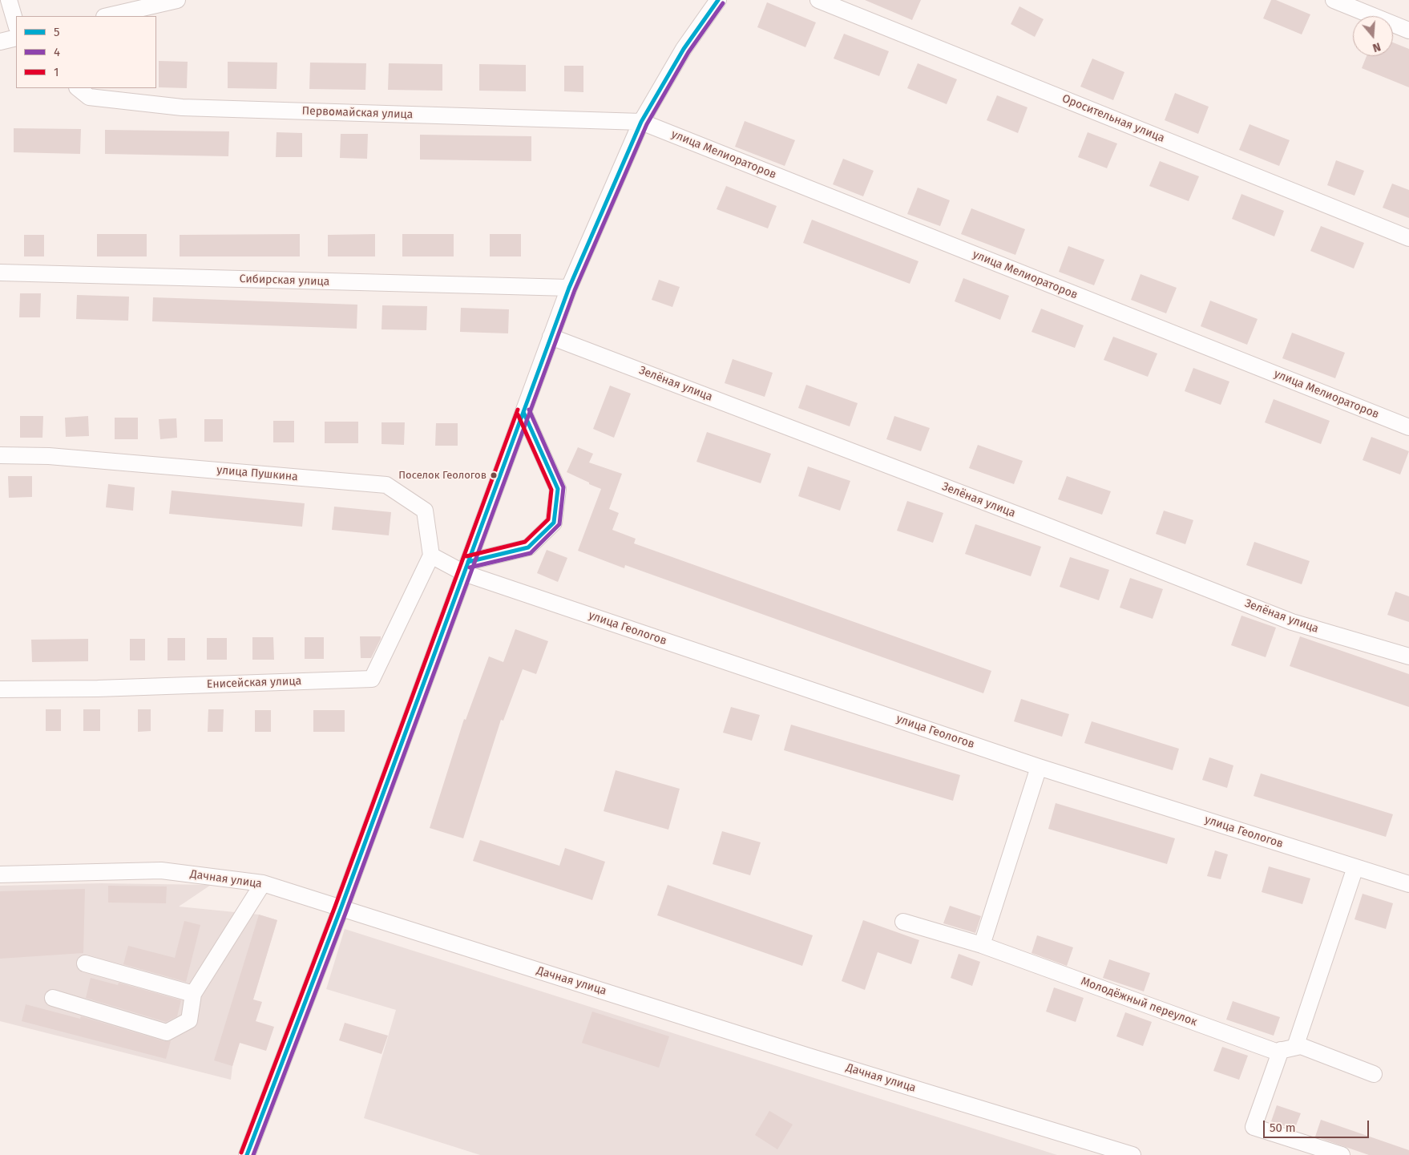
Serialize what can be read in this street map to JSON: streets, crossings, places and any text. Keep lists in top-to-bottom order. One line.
{"streets":{"street":["Первомайская улица","Оросительная улица","улица Мелиораторов","Сибирская улица","Зелёная улица","улица Пушкина","улица Геологов","Енисейская улица","Дачная улица","Молодёжный переулок"]},"crossings":[["Первомайская улица","улица Мелиораторов"],["улица Пушкина","Енисейская улица"]],"places":["Поселок Геологов"],"lines":["transit line 5","transit line 4","transit line 1"],"legend":["5","4","1"],"scale_bar":"50 m","north":"bottom"}
